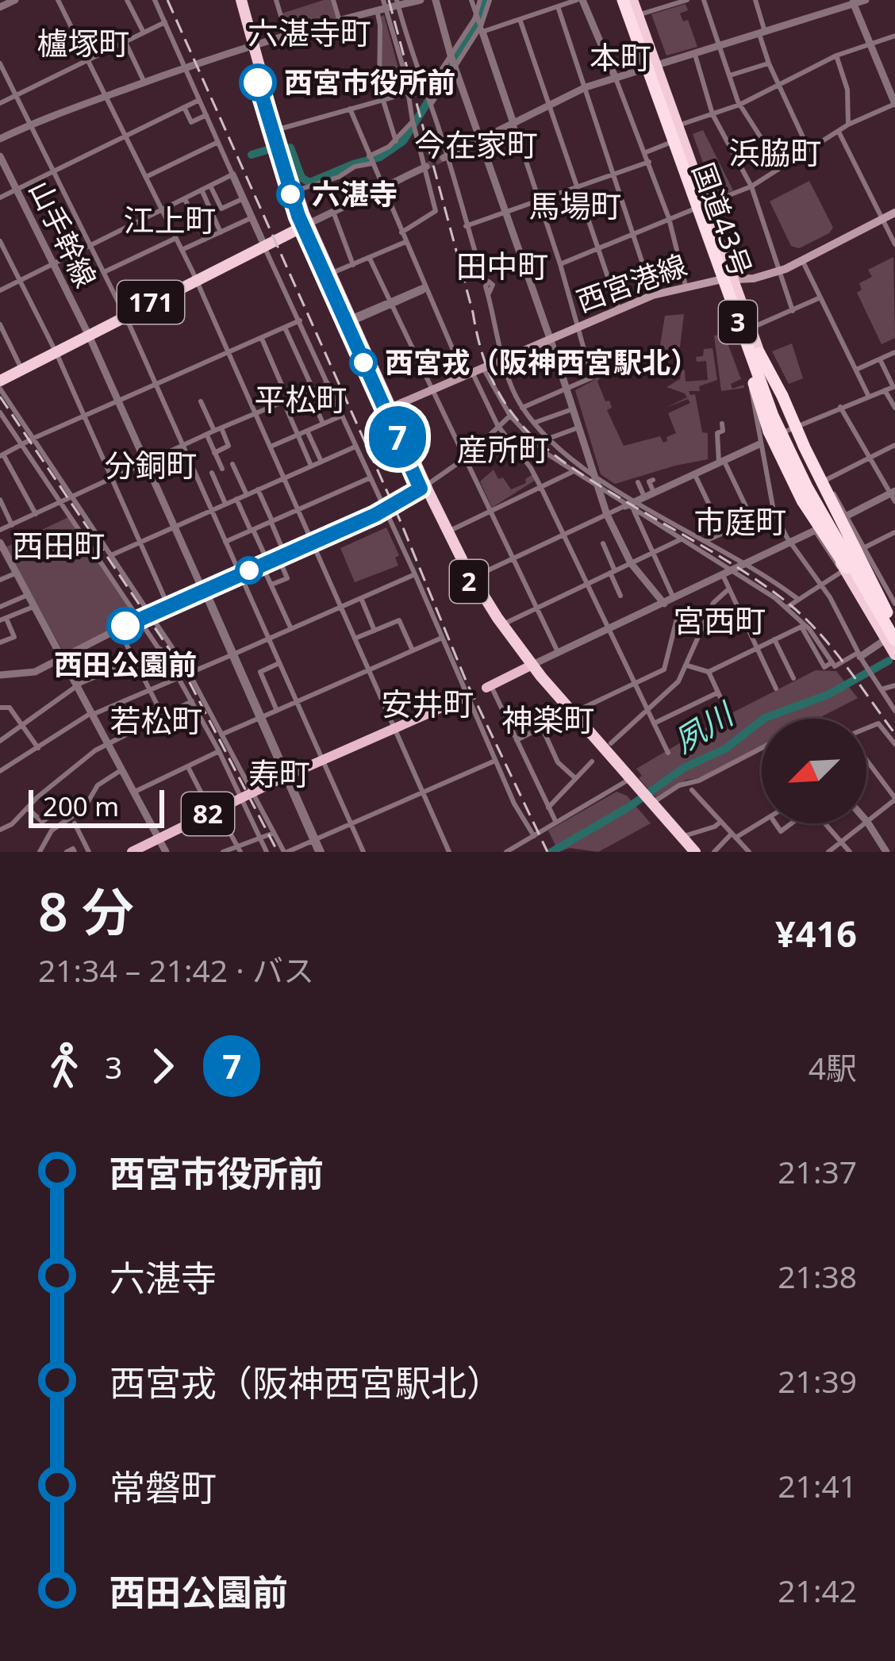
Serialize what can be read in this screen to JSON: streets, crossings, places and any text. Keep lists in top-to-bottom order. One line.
{"streets":{"highway":["国道43号","171","3","2"],"main road":["西宮港線","82"],"street":["山手幹線"]},"crossings":[["国道43号","西宮港線"],["国道43号","3"],["山手幹線","171"],["山手幹線","82"],["西宮港線","2"],["171","2"]],"districts":["六湛寺町","櫨塚町","本町","今在家町","浜脇町","馬場町","江上町","田中町","平松町","産所町","分銅町","市庭町","西田町","宮西町","安井町","神楽町","若松町","寿町"],"water":["夙川"],"places":["西宮市役所前","六湛寺","西宮戎（阪神西宮駅北）","西田公園前"],"lines":["bus line 7"],"scale_bar":"200 m","north":"bottom left","page":{"on_map":"7","scale":"200 m","heading":["8 分","21:34 – 21:42 · バス","¥416"],"legs":["3","7","4駅"],"list":[{"name":"西宮市役所前","value":"21:37"},{"name":"六湛寺","value":"21:38"},{"name":"西宮戎（阪神西宮駅北）","value":"21:39"},{"name":"常磐町","value":"21:41"},{"name":"西田公園前","value":"21:42"}]}}
